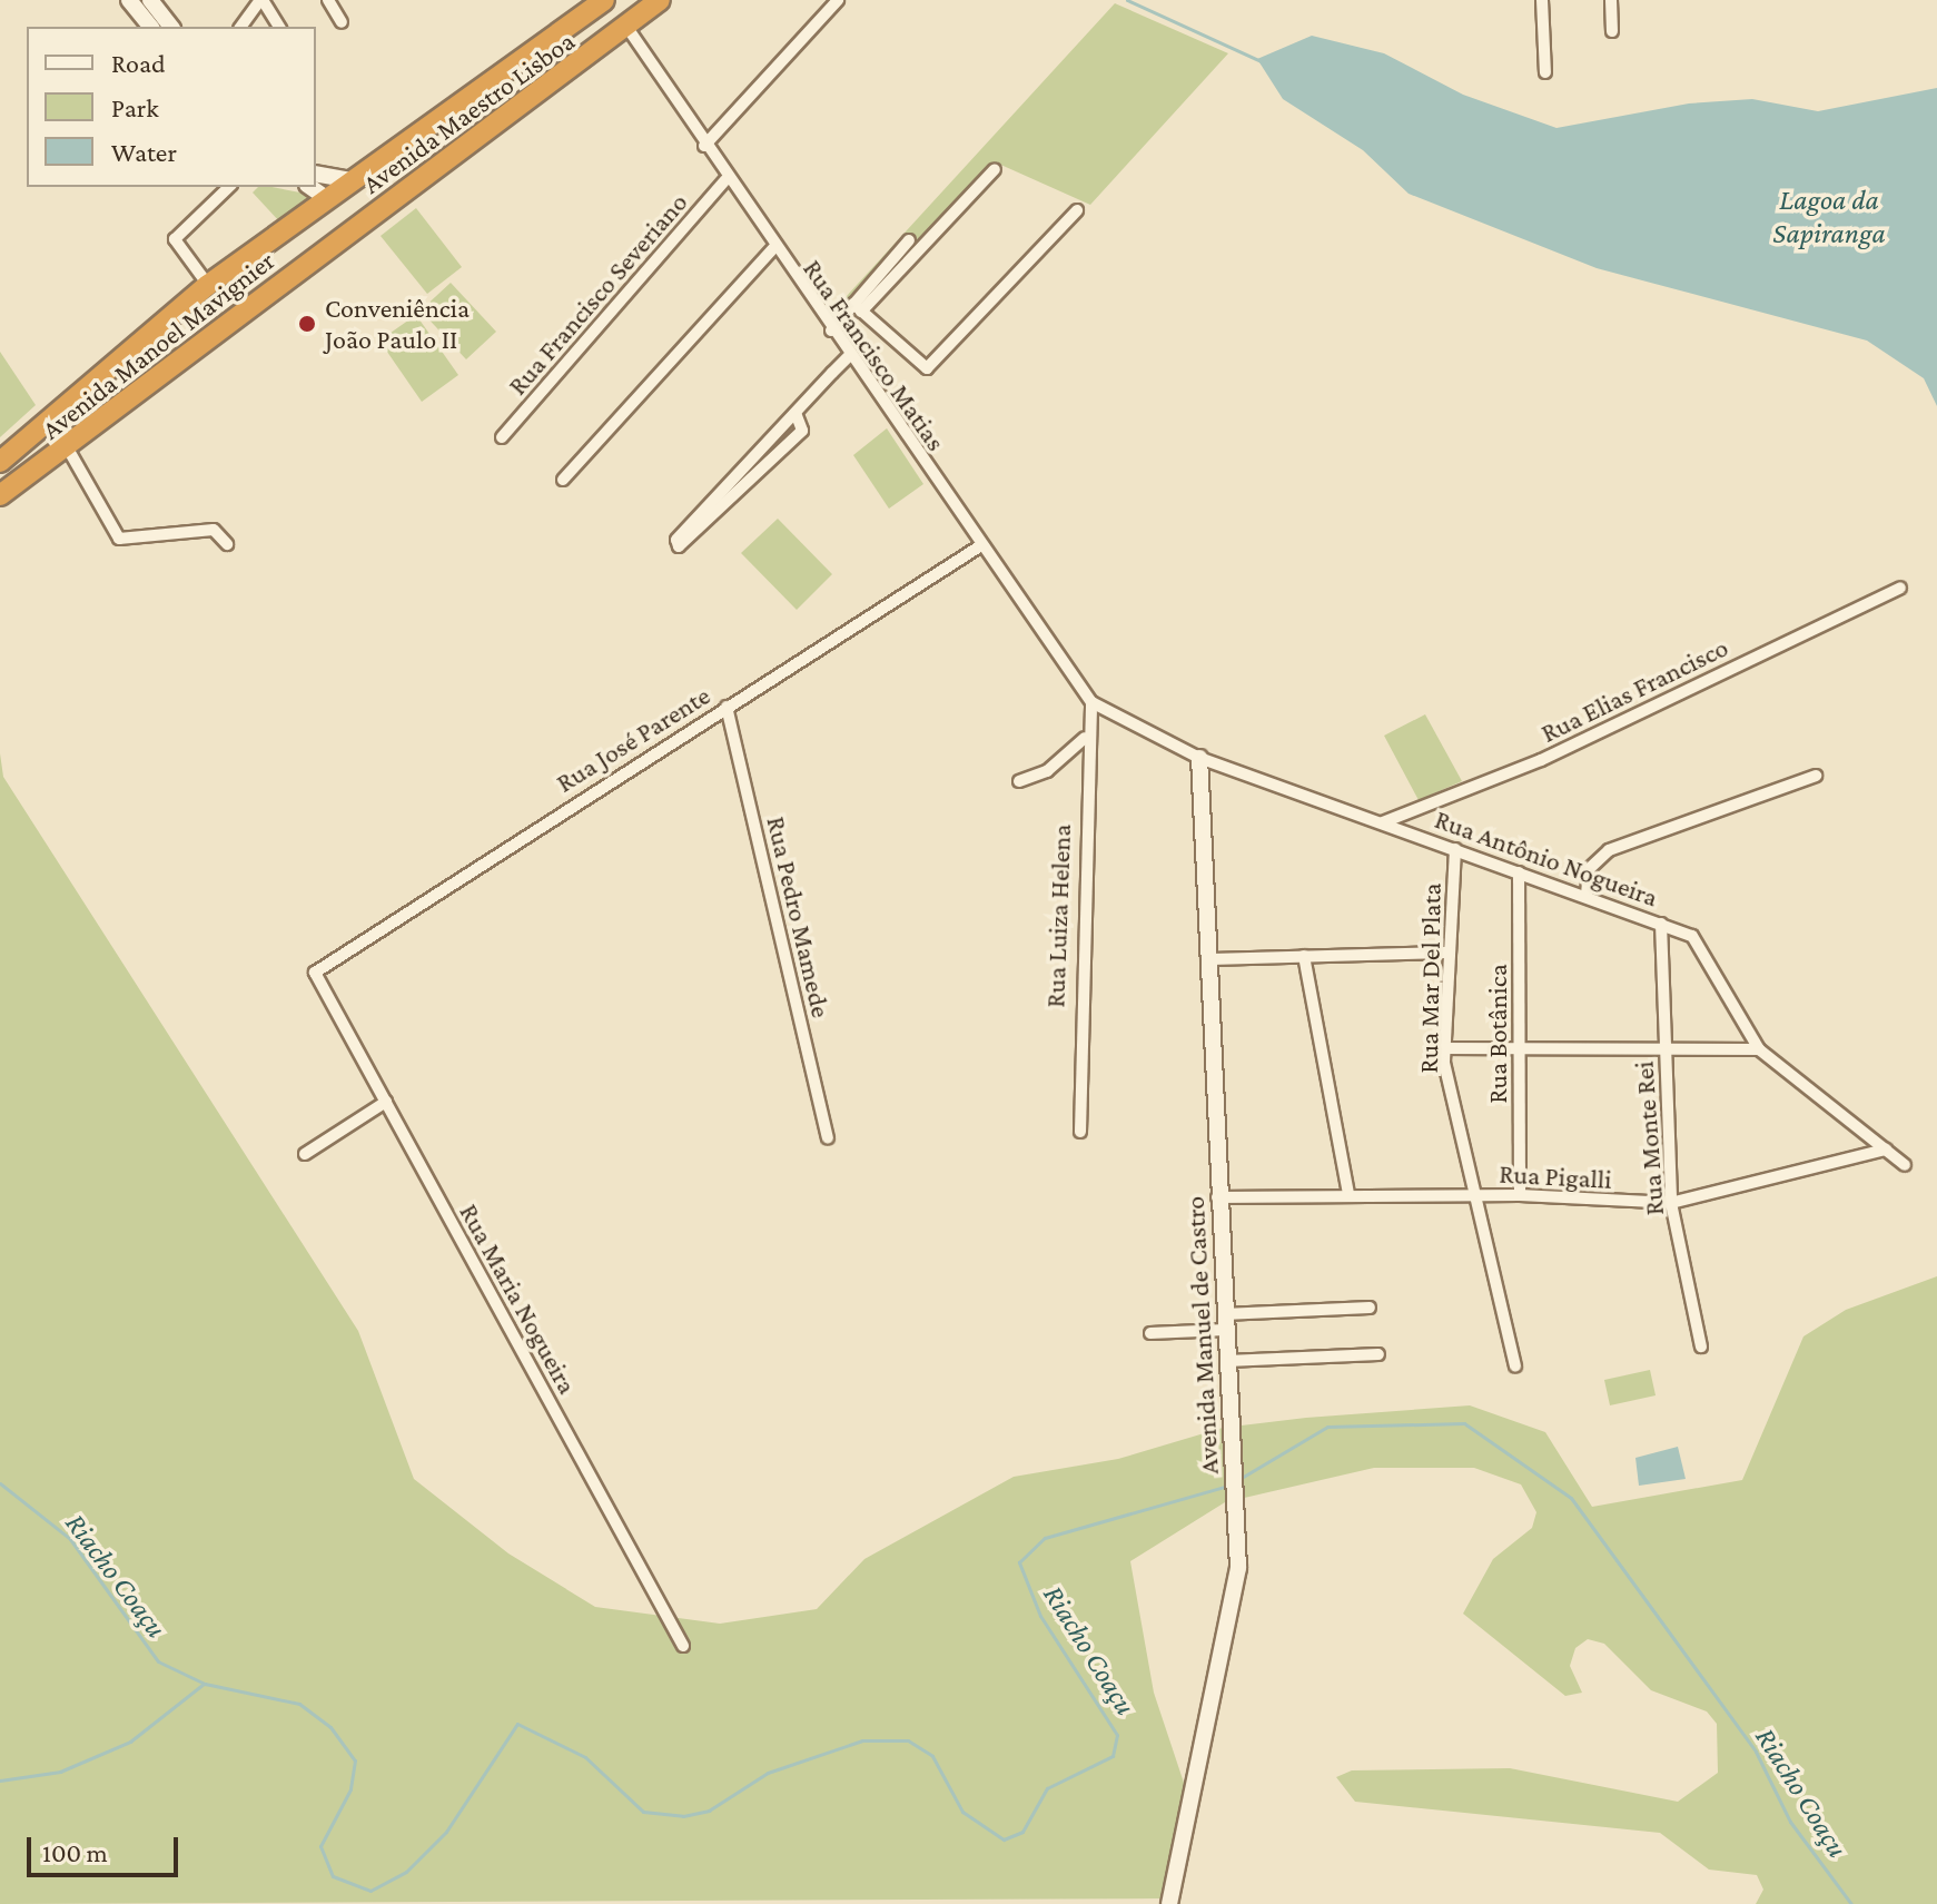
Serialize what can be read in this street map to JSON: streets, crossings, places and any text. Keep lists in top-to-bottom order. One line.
{"streets":{"highway":["Avenida Maestro Lisboa","Avenida Manoel Mavignier"],"street":["Rua Francisco Severiano","Rua Francisco Matias","Rua Elias Francisco","Rua José Parente","Rua Antônio Nogueira","Rua Luiza Helena","Rua Pedro Mamede","Rua Mar Del Plata","Rua Botânica","Rua Monte Rei","Rua Pigalli","Rua Maria Nogueira","Avenida Manuel de Castro"]},"crossings":[["Avenida Maestro Lisboa","Avenida Manoel Mavignier"],["Avenida Maestro Lisboa","Rua Francisco Matias"],["Rua Francisco Severiano","Rua Francisco Matias"],["Rua Francisco Matias","Rua José Parente"],["Rua Francisco Matias","Rua Antônio Nogueira"],["Rua Francisco Matias","Rua Luiza Helena"],["Rua Elias Francisco","Rua Antônio Nogueira"],["Rua José Parente","Rua Pedro Mamede"],["Rua José Parente","Rua Maria Nogueira"],["Rua Antônio Nogueira","Rua Luiza Helena"],["Rua Antônio Nogueira","Rua Mar Del Plata"],["Rua Antônio Nogueira","Rua Botânica"],["Rua Antônio Nogueira","Rua Monte Rei"],["Rua Antônio Nogueira","Rua Pigalli"],["Rua Antônio Nogueira","Avenida Manuel de Castro"],["Rua Mar Del Plata","Rua Pigalli"],["Rua Botânica","Rua Pigalli"],["Rua Monte Rei","Rua Pigalli"],["Rua Pigalli","Avenida Manuel de Castro"]],"water":["Lagoa da Sapiranga","Riacho Coaçu"],"places":["Conveniência João Paulo II"],"legend":["Road","Park","Water"],"scale_bar":"100 m"}
